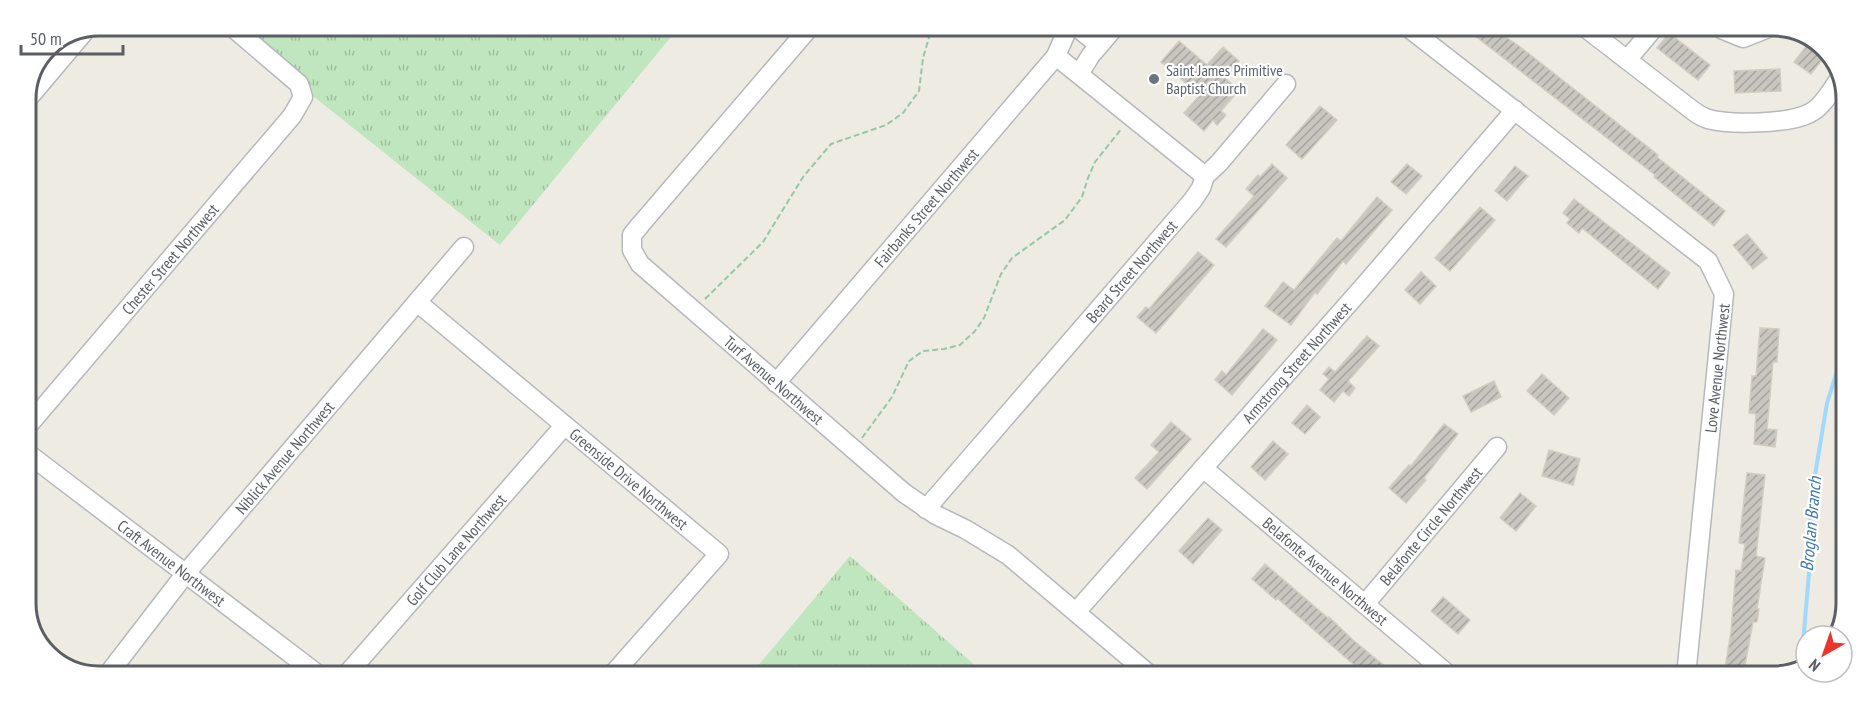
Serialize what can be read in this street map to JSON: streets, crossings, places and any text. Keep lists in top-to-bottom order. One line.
{"streets":{"street":["Fairbanks Street Northwest","Chester Street Northwest","Beard Street Northwest","Armstrong Street Northwest","Love Avenue Northwest","Turf Avenue Northwest","Niblick Avenue Northwest","Greenside Drive Northwest","Belafonte Circle Northwest","Golf Club Lane Northwest","Craft Avenue Northwest","Belafonte Avenue Northwest"]},"crossings":[["Fairbanks Street Northwest","Turf Avenue Northwest"],["Beard Street Northwest","Turf Avenue Northwest"],["Armstrong Street Northwest","Love Avenue Northwest"],["Armstrong Street Northwest","Turf Avenue Northwest"],["Armstrong Street Northwest","Belafonte Avenue Northwest"],["Niblick Avenue Northwest","Greenside Drive Northwest"],["Niblick Avenue Northwest","Craft Avenue Northwest"],["Greenside Drive Northwest","Golf Club Lane Northwest"],["Belafonte Circle Northwest","Belafonte Avenue Northwest"]],"water":["Broglan Branch"],"places":["Saint James Primitive Baptist Church"],"scale_bar":"50 m","north":"bottom left"}
